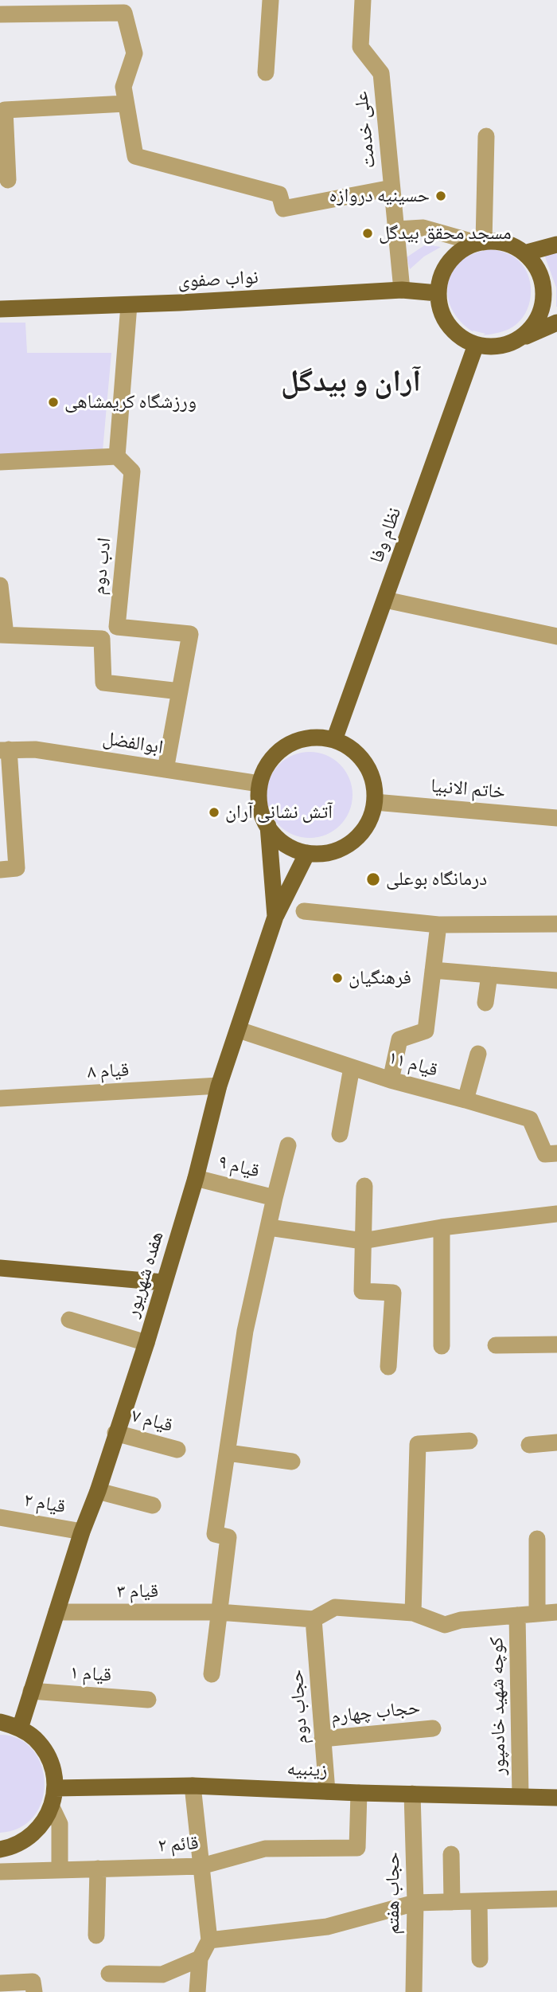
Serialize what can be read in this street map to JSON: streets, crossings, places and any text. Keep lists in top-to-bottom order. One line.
{"streets":{"main road":["نواب صفوی","نظام وفا","هفده شهریور","زینبیه"],"street":["علی خدمت","ادب دوم","ابوالفضل","خاتم الانبیا","قیام ۱۱","قیام ۸","قیام ۹","قیام ۷","قیام ۲","قیام ۳","قیام ۱","کوچه شهید خادمپور","حجاب دوم","حجاب چهارم","قائم ۲","حجاب هفتم"]},"crossings":[["علی خدمت","نواب صفوی"],["نواب صفوی","نظام وفا"],["نظام وفا","ابوالفضل"],["نظام وفا","خاتم الانبیا"],["نظام وفا","هفده شهریور"],["ابوالفضل","خاتم الانبیا"],["ابوالفضل","هفده شهریور"],["خاتم الانبیا","هفده شهریور"],["قیام ۱۱","هفده شهریور"],["قیام ۸","هفده شهریور"],["قیام ۹","هفده شهریور"],["قیام ۹","قیام ۳"],["هفده شهریور","قیام ۷"],["هفده شهریور","قیام ۲"],["هفده شهریور","قیام ۳"],["هفده شهریور","قیام ۱"],["قیام ۳","حجاب دوم"],["کوچه شهید خادمپور","زینبیه"],["حجاب دوم","حجاب چهارم"],["حجاب دوم","زینبیه"],["زینبیه","قائم ۲"],["زینبیه","حجاب هفتم"]],"districts":["آران و بیدگل"],"places":["حسینیه دروازه","مسجد محقق بیدگل","ورزشگاه کریمشاهی","آتش نشانی آران","درمانگاه بوعلی","فرهنگیان"]}
